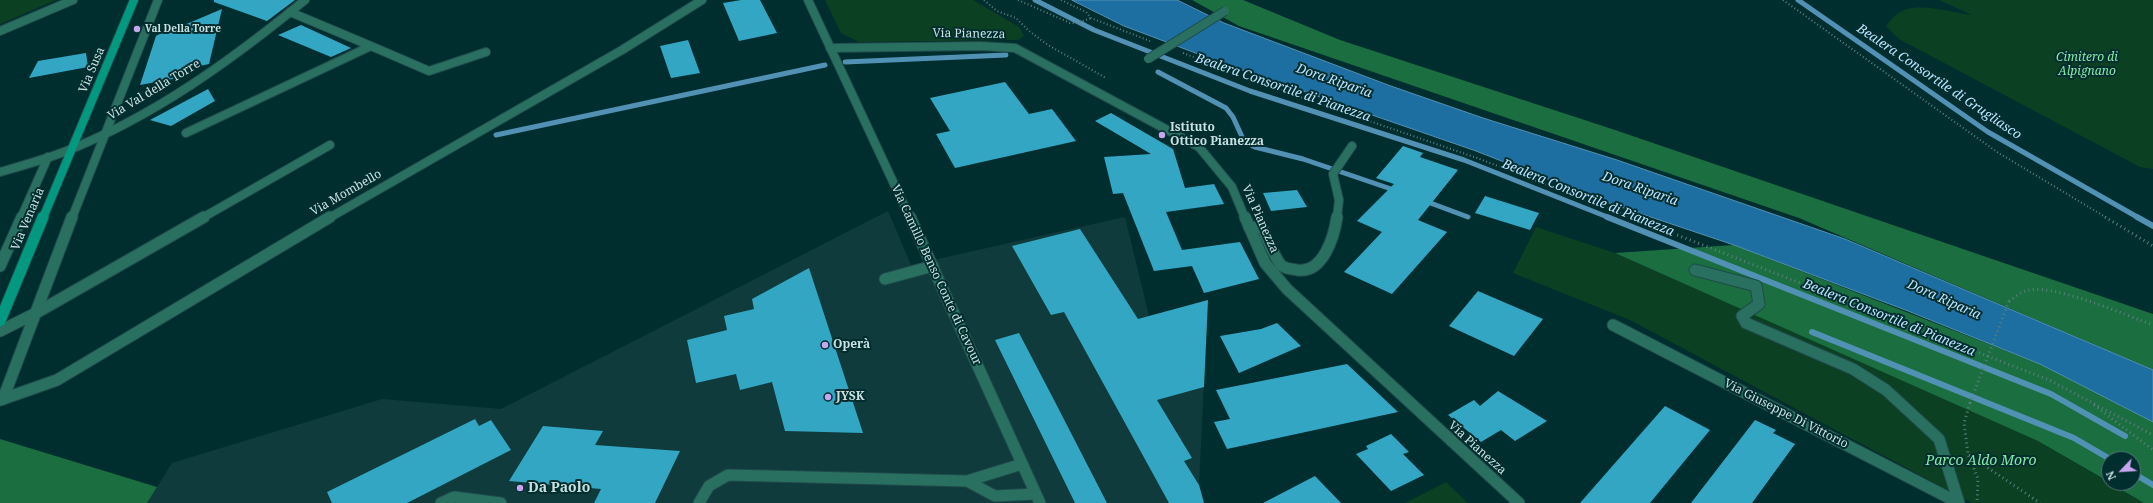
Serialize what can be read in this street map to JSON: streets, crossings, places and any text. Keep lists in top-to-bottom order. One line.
{"streets":{"main road":["Via Susa","Via Venaria"],"street":["Via Pianezza","Via Val della Torre","Via Mombello","Via Camillo Benso Conte di Cavour","Via Giuseppe Di Vittorio"]},"crossings":[["Via Pianezza","Via Camillo Benso Conte di Cavour"],["Via Susa","Via Val della Torre"],["Via Susa","Via Venaria"],["Via Val della Torre","Via Venaria"]],"water":["Dora Riparia","Bealera Consortile di Grugliasco","Bealera Consortile di Pianezza"],"parks":["Cimitero di Alpignano","Parco Aldo Moro"],"places":["Val Della Torre","Istituto Ottico Pianezza","Operà","JYSK","Da Paolo"],"north":"bottom left"}
